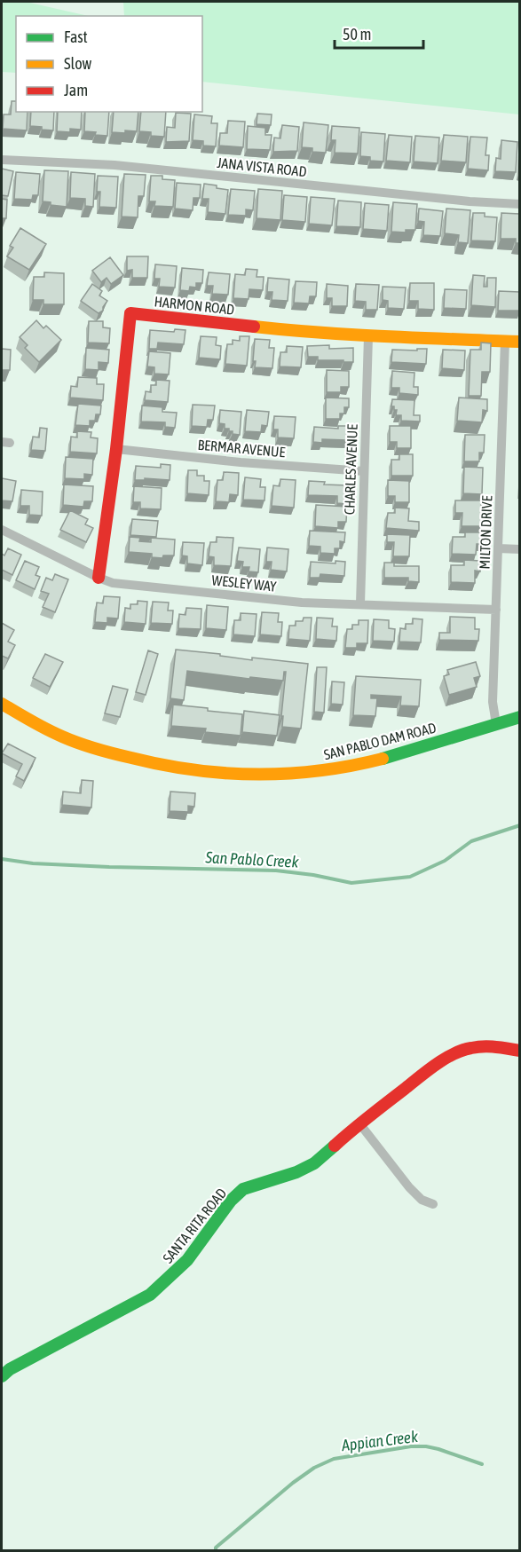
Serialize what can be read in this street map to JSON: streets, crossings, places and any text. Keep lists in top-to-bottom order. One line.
{"streets":{"street":["JANA VISTA ROAD","HARMON ROAD","BERMAR AVENUE","CHARLES AVENUE","MILTON DRIVE","WESLEY WAY","SAN PABLO DAM ROAD","SANTA RITA ROAD"]},"crossings":[["HARMON ROAD","BERMAR AVENUE"],["HARMON ROAD","CHARLES AVENUE"],["HARMON ROAD","MILTON DRIVE"],["HARMON ROAD","WESLEY WAY"],["BERMAR AVENUE","CHARLES AVENUE"],["CHARLES AVENUE","WESLEY WAY"],["MILTON DRIVE","WESLEY WAY"],["MILTON DRIVE","SAN PABLO DAM ROAD"]],"water":["San Pablo Creek","Appian Creek"],"legend":["Fast","Slow","Jam"],"scale_bar":"50 m"}
